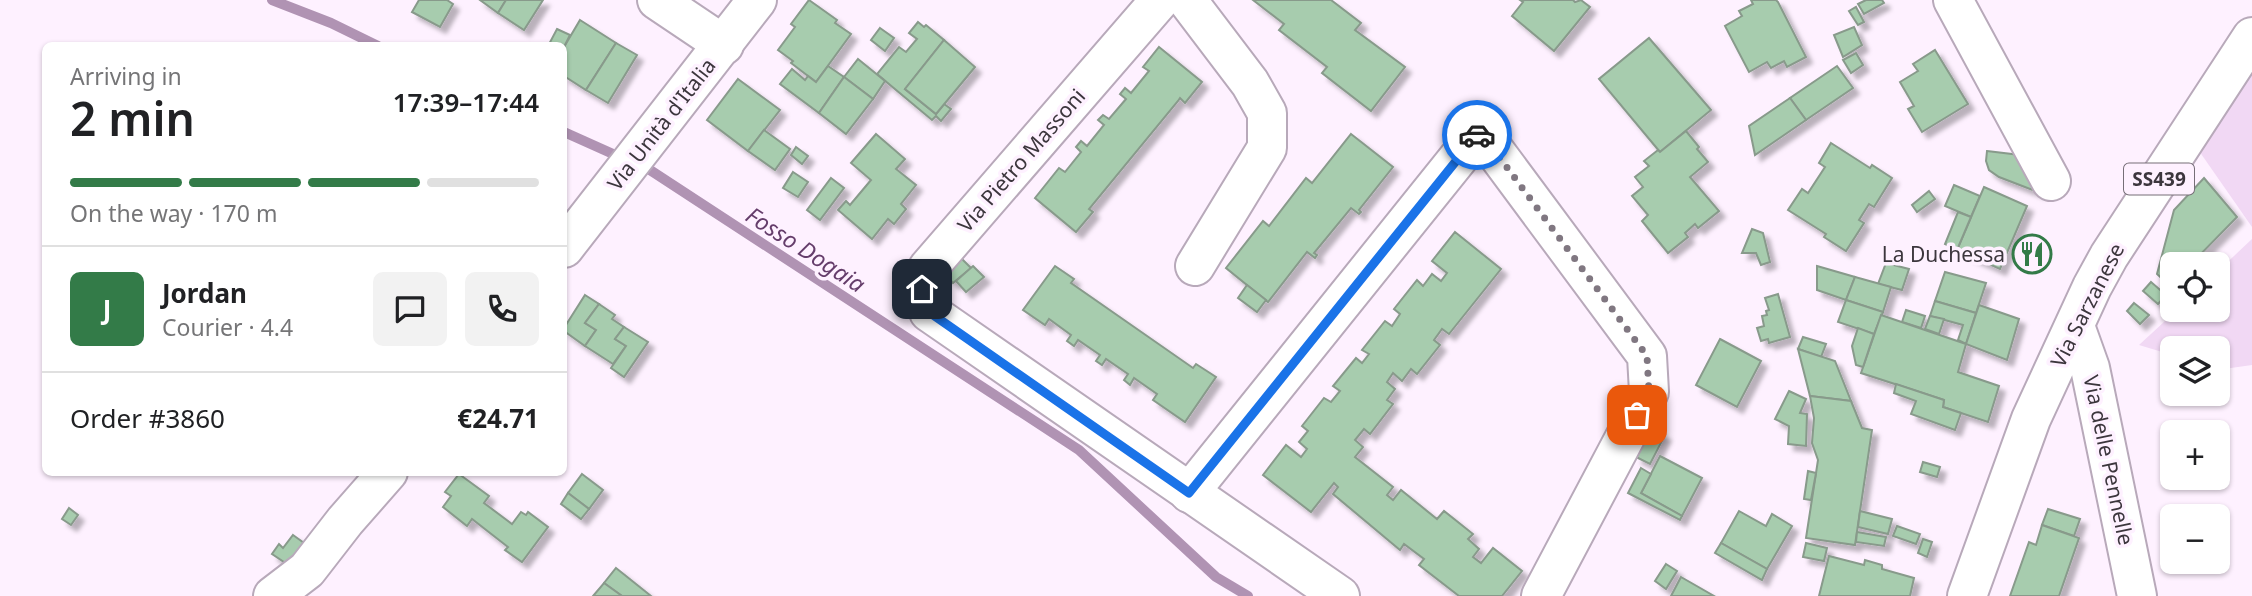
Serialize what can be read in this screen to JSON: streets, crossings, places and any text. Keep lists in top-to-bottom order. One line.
{"streets":{"street":["Via Unità d'Italia","Via Pietro Massoni","SS439","Via Sarzanese","Via delle Pennelle"]},"crossings":[["Via Sarzanese","Via delle Pennelle"]],"water":["Fosso Dogaia"],"places":{"restaurant":["La Duchessa"]},"page":{"heading":["2 min","Arriving in","17:39–17:44"],"panel":["Jordan","Courier · 4.4","Order #3860","€24.71"],"bar":"On the way · 170 m","map_buttons":["+","−"],"round":"J"}}
